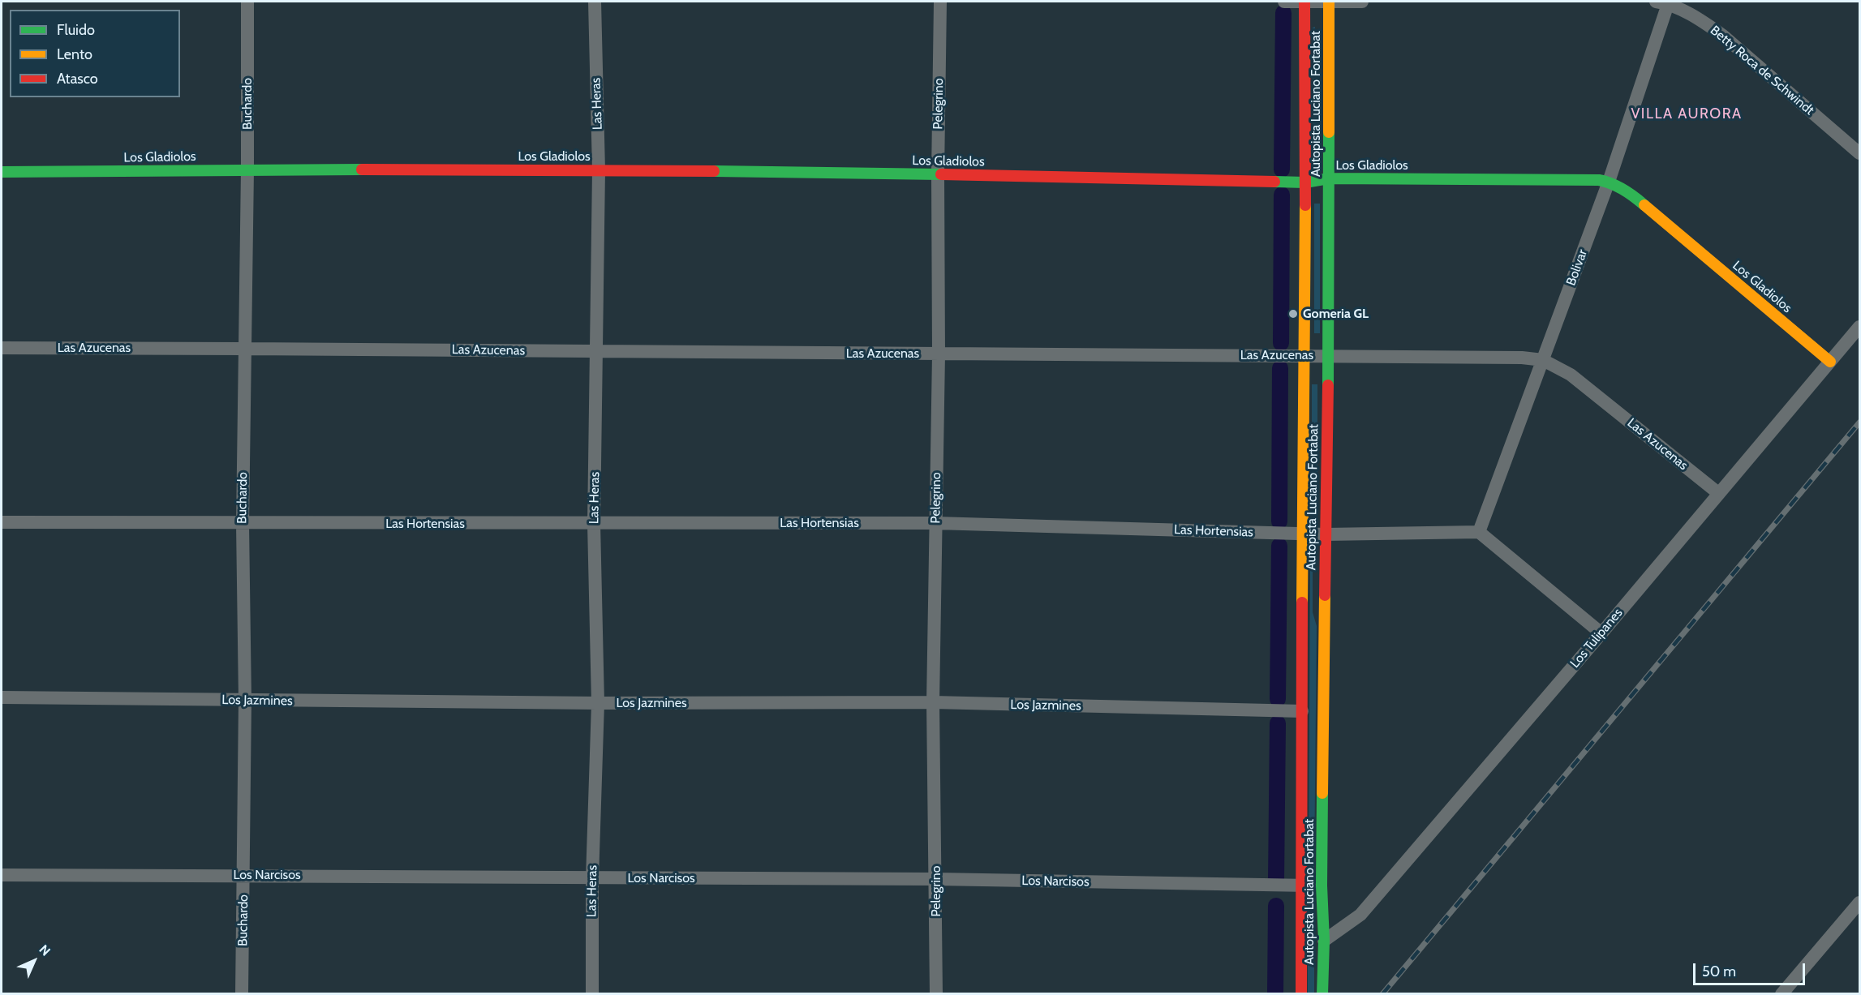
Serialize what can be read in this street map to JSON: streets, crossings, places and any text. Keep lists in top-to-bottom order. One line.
{"streets":{"main road":["Autopista Luciano Fortabat","Los Gladiolos"],"street":["Betty Roca de Schwindt","Buchardo","Las Heras","Pelegrino","Bolivar","Las Azucenas","Las Hortensias","Los Tulipanes","Los Jazmines","Los Narcisos"]},"crossings":[["Betty Roca de Schwindt","Bolivar"],["Buchardo","Los Gladiolos"],["Buchardo","Las Azucenas"],["Buchardo","Las Hortensias"],["Buchardo","Los Jazmines"],["Buchardo","Los Narcisos"],["Las Heras","Los Gladiolos"],["Las Heras","Las Azucenas"],["Las Heras","Las Hortensias"],["Las Heras","Los Jazmines"],["Las Heras","Los Narcisos"],["Pelegrino","Los Gladiolos"],["Pelegrino","Las Azucenas"],["Pelegrino","Las Hortensias"],["Pelegrino","Los Jazmines"],["Pelegrino","Los Narcisos"],["Autopista Luciano Fortabat","Los Gladiolos"],["Autopista Luciano Fortabat","Las Azucenas"],["Autopista Luciano Fortabat","Las Hortensias"],["Autopista Luciano Fortabat","Los Tulipanes"],["Autopista Luciano Fortabat","Los Jazmines"],["Autopista Luciano Fortabat","Los Narcisos"],["Los Gladiolos","Bolivar"],["Los Gladiolos","Los Tulipanes"],["Bolivar","Las Azucenas"],["Bolivar","Las Hortensias"],["Las Azucenas","Los Tulipanes"]],"districts":["VILLA AURORA"],"places":["Gomeria GL"],"legend":["Fluido","Lento","Atasco"],"scale_bar":"50 m","north":"top right"}
